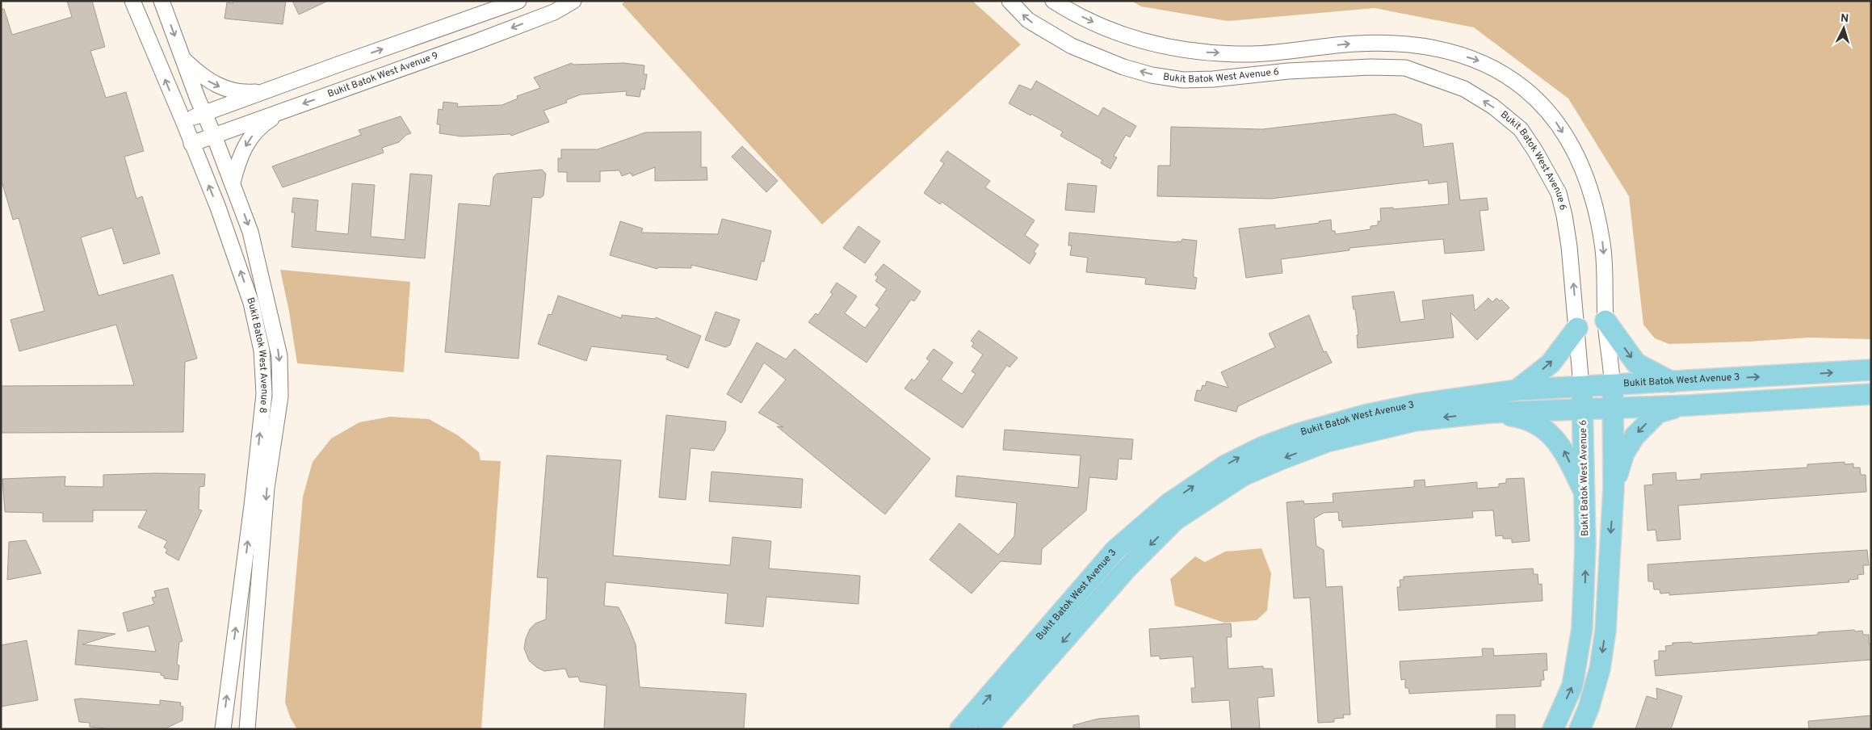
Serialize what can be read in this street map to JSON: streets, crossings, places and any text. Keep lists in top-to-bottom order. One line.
{"streets":{"main road":["Bukit Batok West Avenue 6","Bukit Batok West Avenue 3"],"street":["Bukit Batok West Avenue 9","Bukit Batok West Avenue 8"]},"crossings":[["Bukit Batok West Avenue 6","Bukit Batok West Avenue 3"],["Bukit Batok West Avenue 9","Bukit Batok West Avenue 8"]],"north":"top"}
